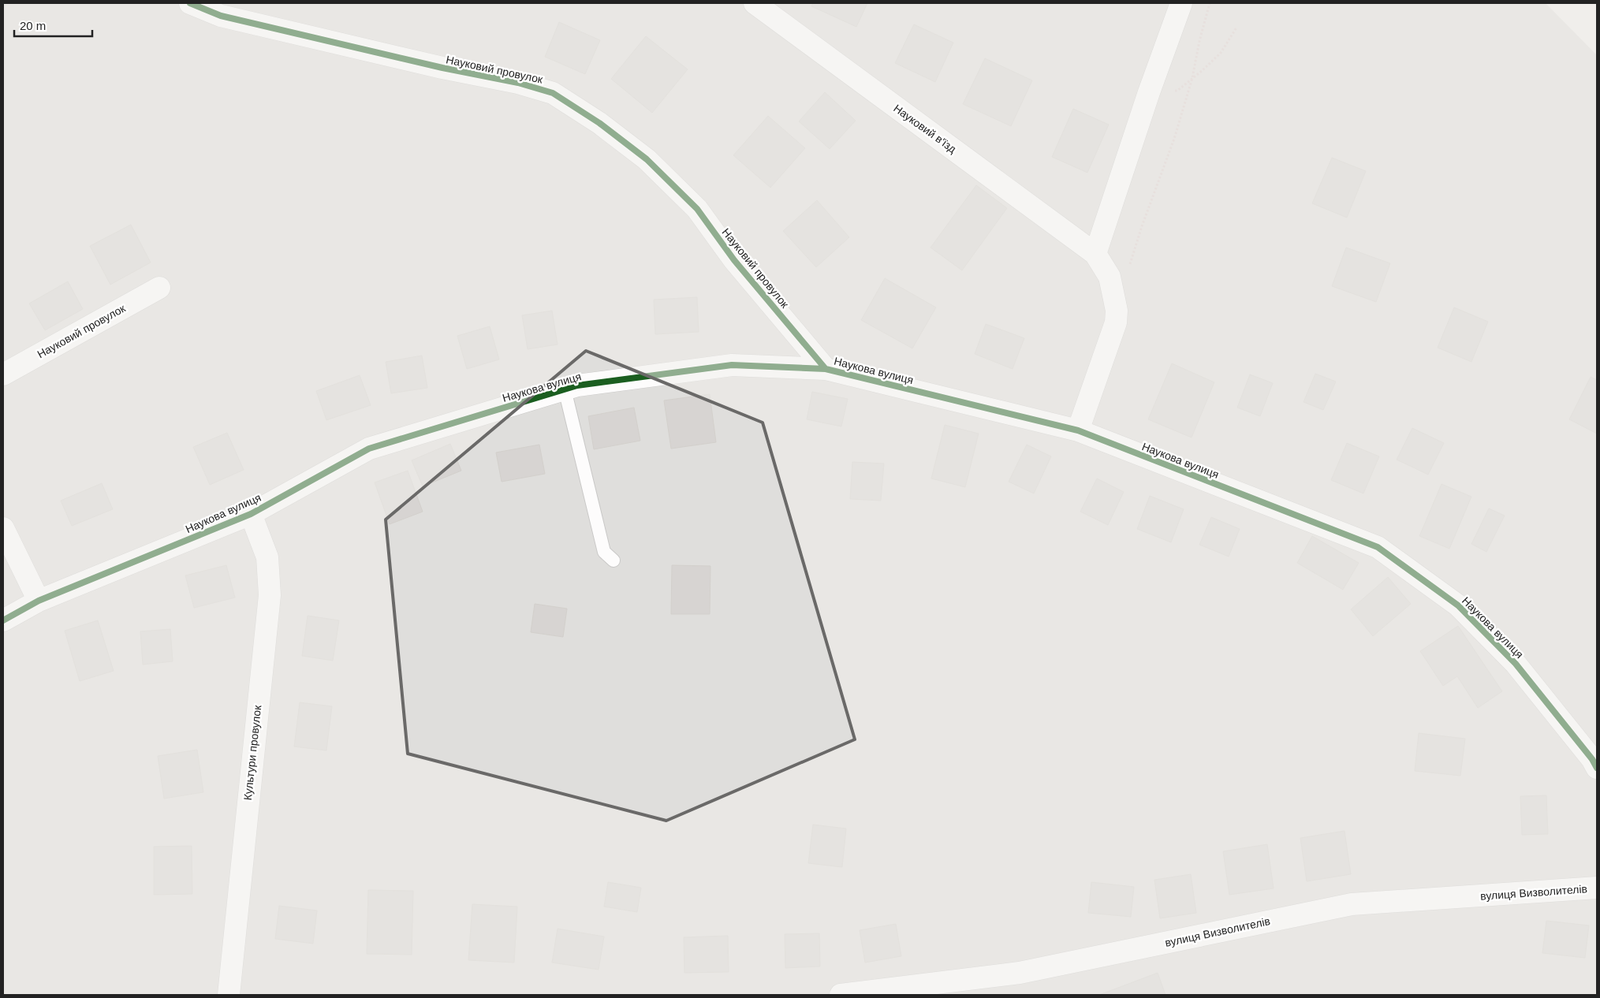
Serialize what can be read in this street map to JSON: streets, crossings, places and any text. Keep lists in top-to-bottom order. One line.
{"streets":{"street":["Науковий провулок","Науковий в'їзд","Наукова вулиця","Культури провулок","вулиця Визволителів"]},"crossings":[["Науковий провулок","Наукова вулиця"],["Науковий в'їзд","Наукова вулиця"],["Наукова вулиця","Культури провулок"]],"scale_bar":"20 m"}
